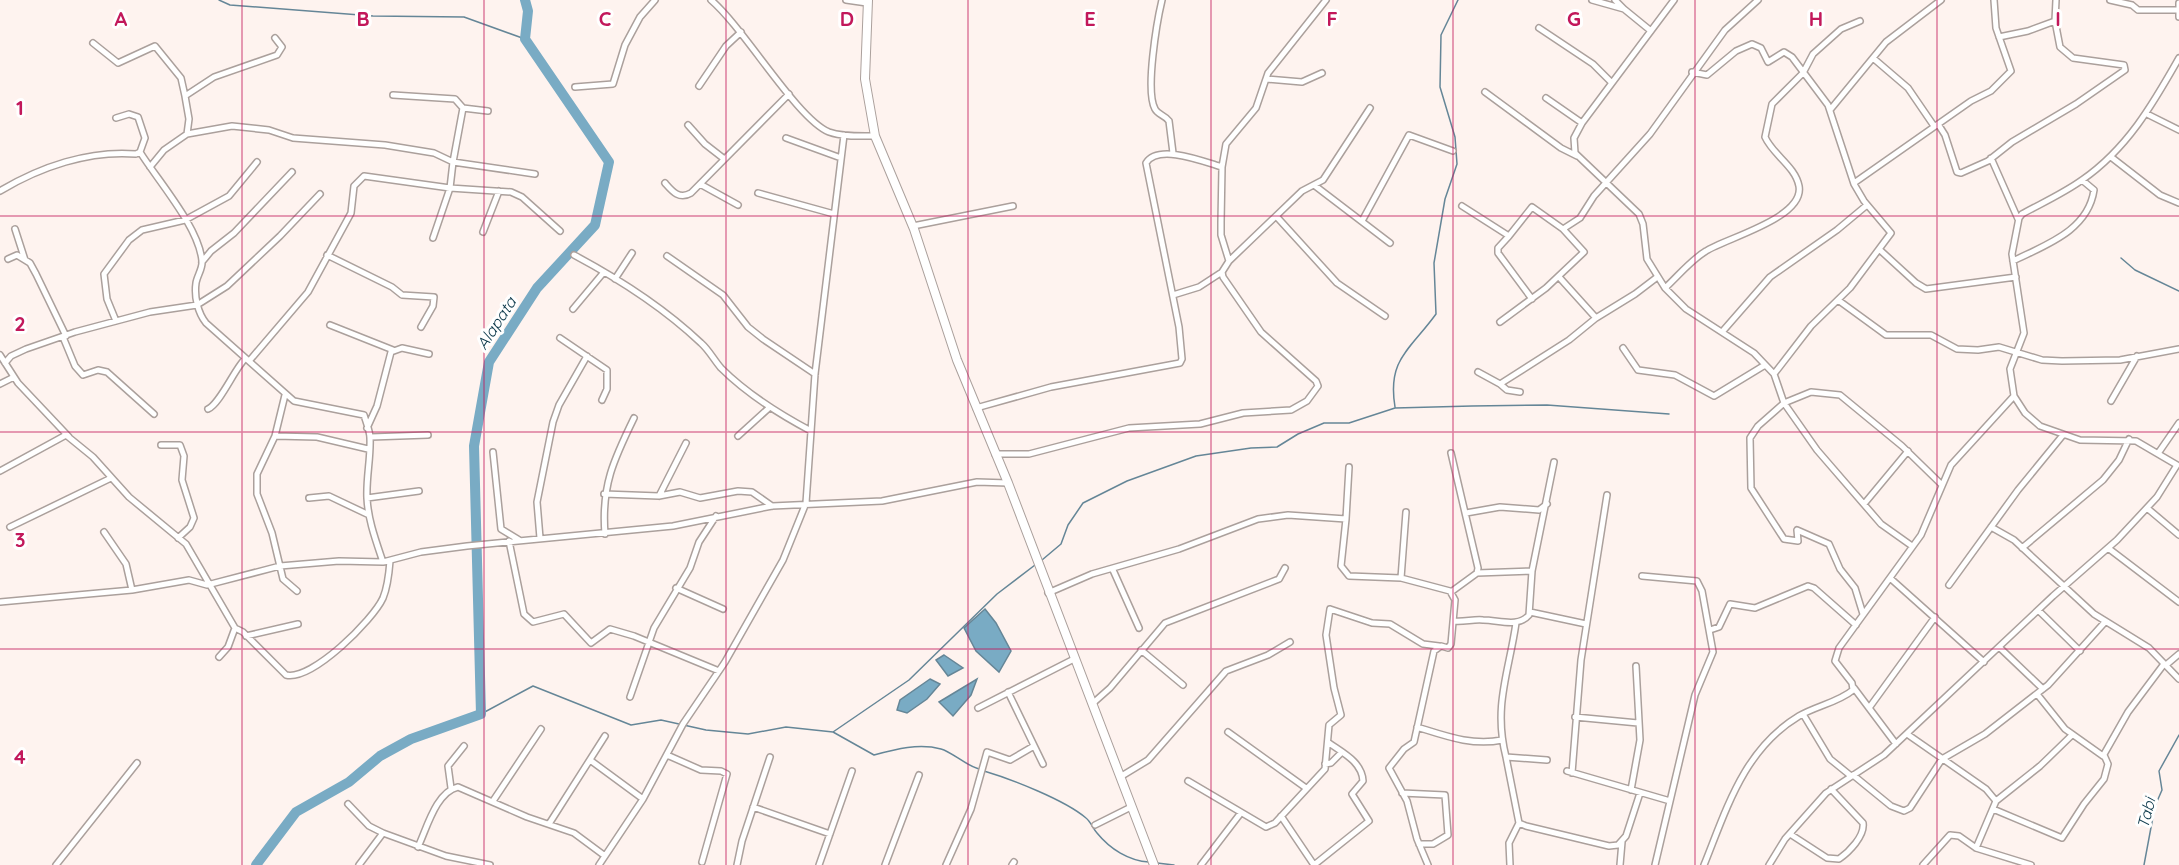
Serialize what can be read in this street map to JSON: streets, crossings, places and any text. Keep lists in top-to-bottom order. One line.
{"water":["Alapata","Tabi"],"grid":{"columns":["A","B","C","D","E","F","G","H","I"],"rows":["1","2","3","4"]}}
